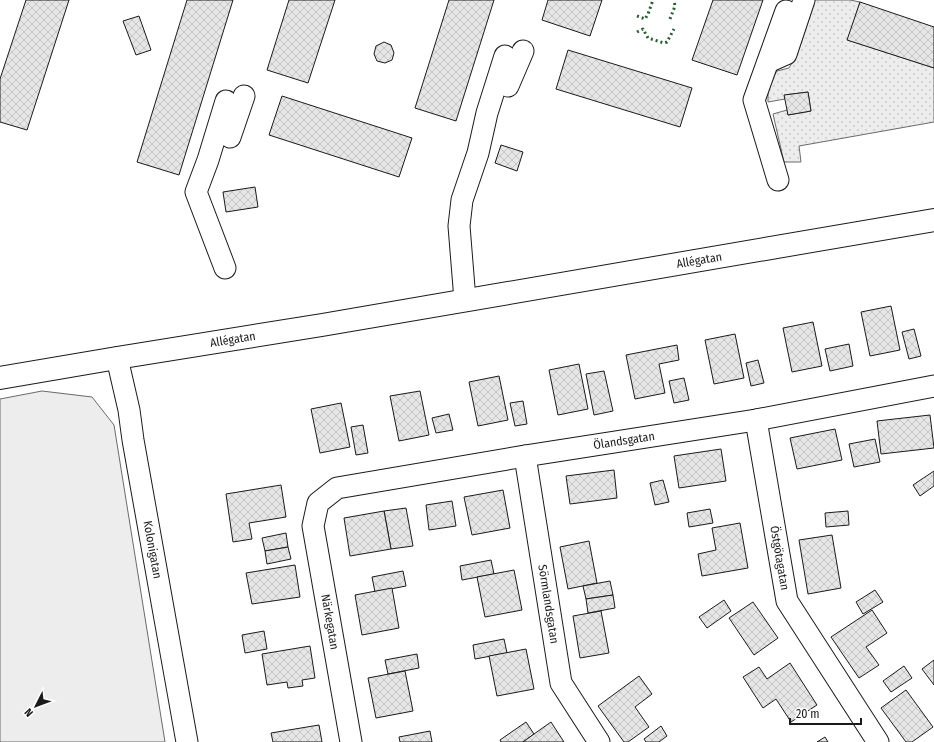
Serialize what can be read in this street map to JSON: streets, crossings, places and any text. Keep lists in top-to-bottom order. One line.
{"streets":{"street":["Allégatan","Ölandsgatan","Kolonigatan","Östgötagatan","Sörmlandsgatan","Närkegatan"]},"crossings":[["Allégatan","Kolonigatan"],["Ölandsgatan","Östgötagatan"],["Ölandsgatan","Sörmlandsgatan"],["Ölandsgatan","Närkegatan"]],"scale_bar":"20 m","north":"bottom left"}
